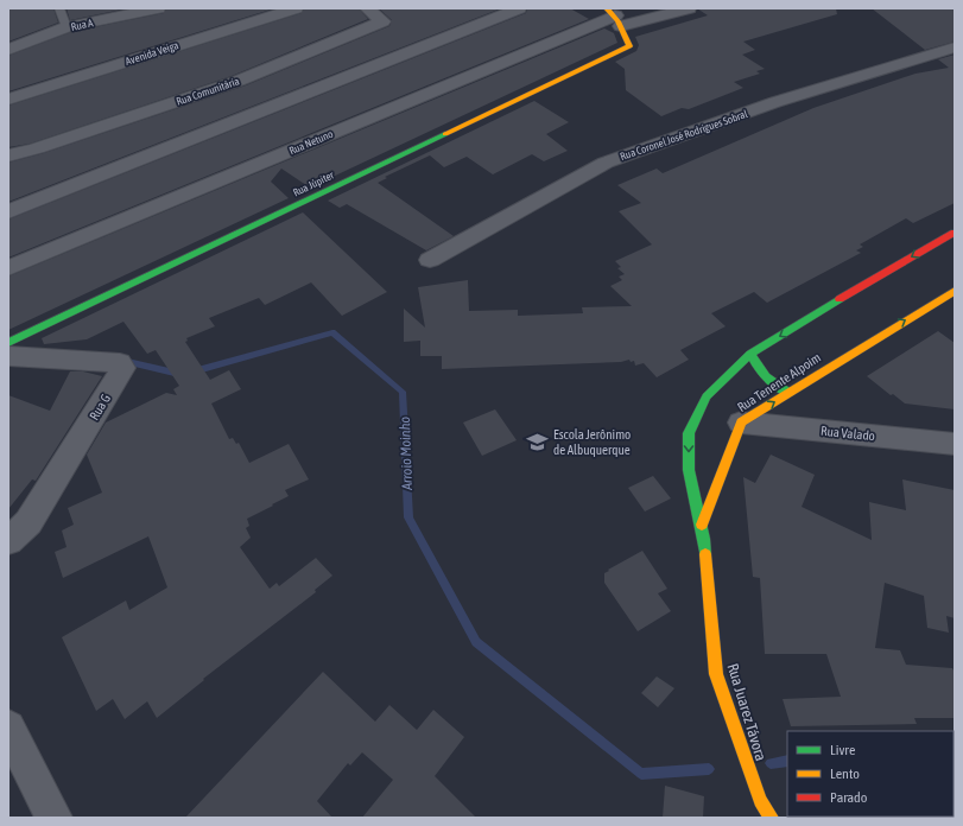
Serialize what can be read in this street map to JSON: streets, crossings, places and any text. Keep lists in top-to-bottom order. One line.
{"streets":{"street":["Rua A","Avenida Veiga","Rua Comunitária","Rua Coronel José Rodrigues Sobral","Rua Netuno","Rua Júpiter","Rua Tenente Alpoim","Rua G","Rua Valado","Rua Juarez Távora"]},"crossings":[["Rua Netuno","Rua Júpiter"],["Rua Tenente Alpoim","Rua Valado"],["Rua Tenente Alpoim","Rua Juarez Távora"]],"water":["Arroio Moinho"],"places":{"school or university":["Escola Jerônimo de Albuquerque"]},"legend":["Livre","Lento","Parado"]}
